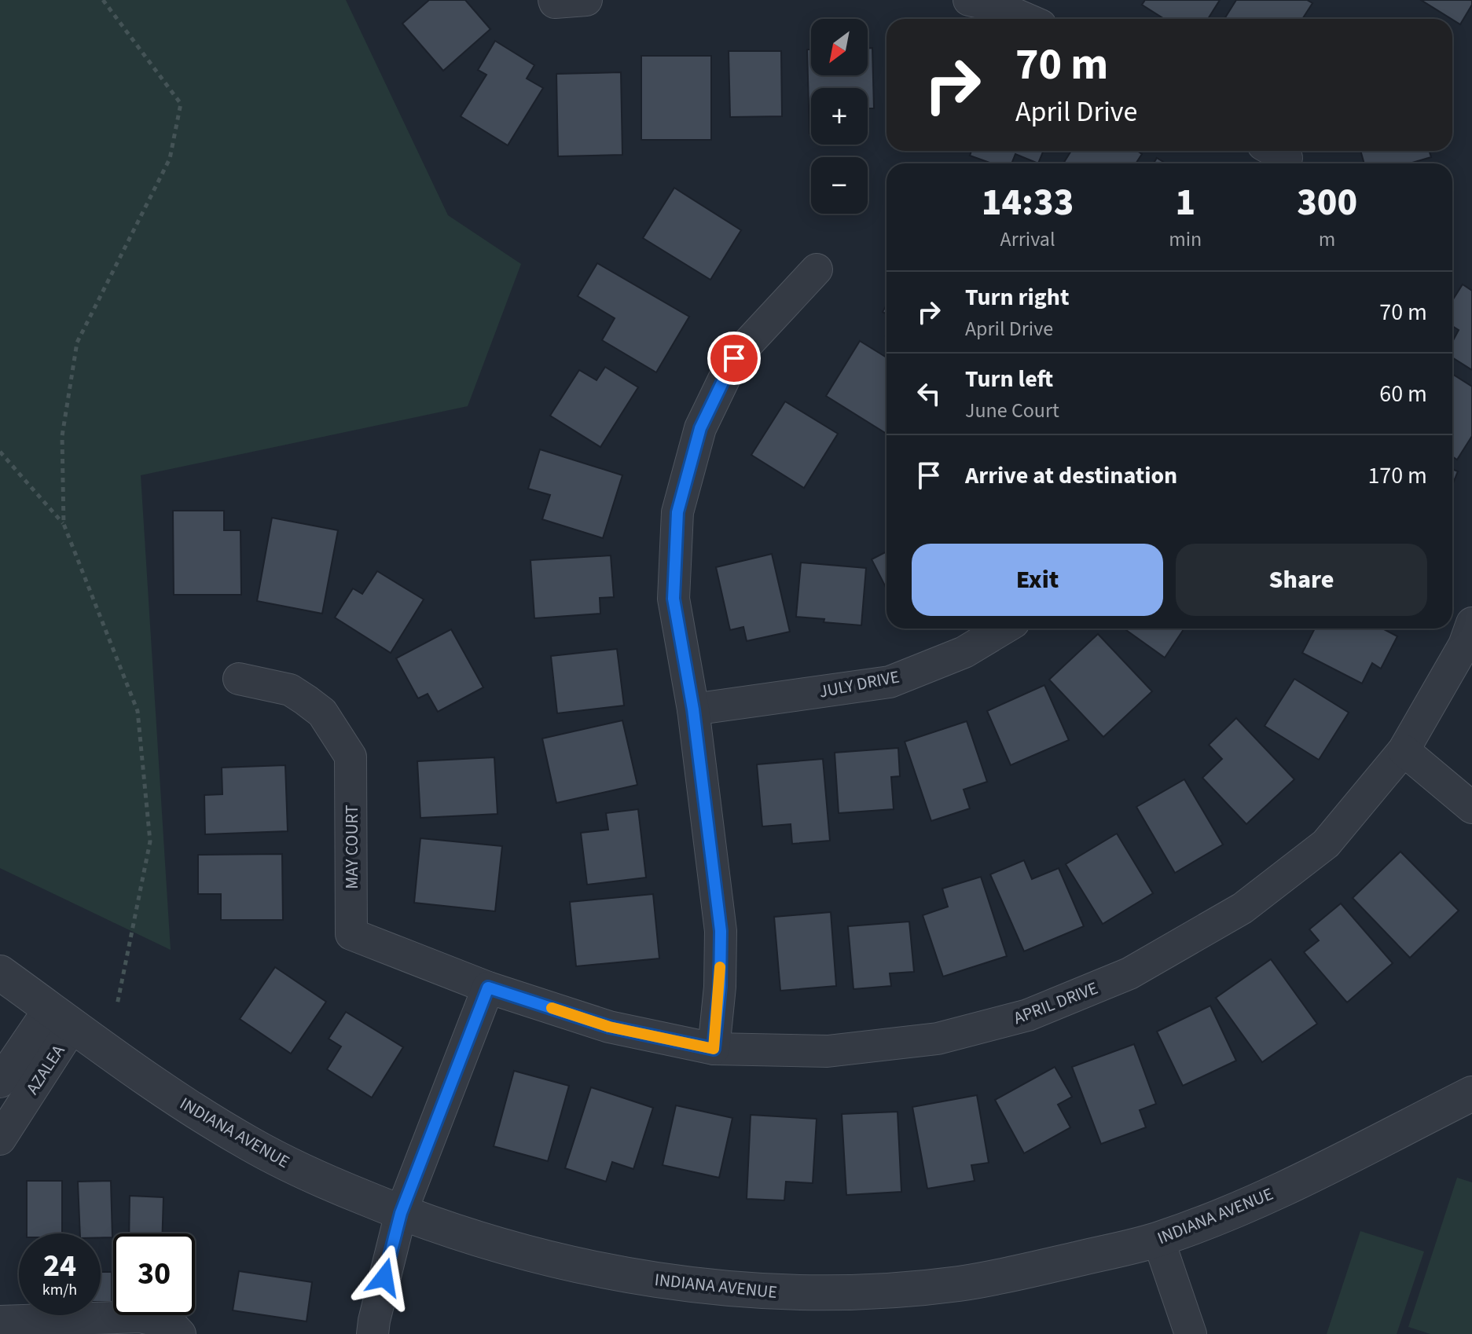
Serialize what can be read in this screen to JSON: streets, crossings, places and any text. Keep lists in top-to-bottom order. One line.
{"streets":{"street":["JULY DRIVE","MAY COURT","APRIL DRIVE","AZALEA","INDIANA AVENUE"]},"crossings":[["MAY COURT","APRIL DRIVE"],["AZALEA","INDIANA AVENUE"]],"north":"bottom left","page":{"map_buttons":["+","−"],"turn":["70 m","April Drive"],"eta":["14:33","Arrival","1","min","300","m"],"list":[{"name":"Turn right","note":"April Drive","value":"70 m"},{"name":"Turn left","note":"June Court","value":"60 m"},{"name":"Arrive at destination","value":"170 m"}],"buttons":["Exit","Share"],"speed":"24 km/h","limit":"30"}}
